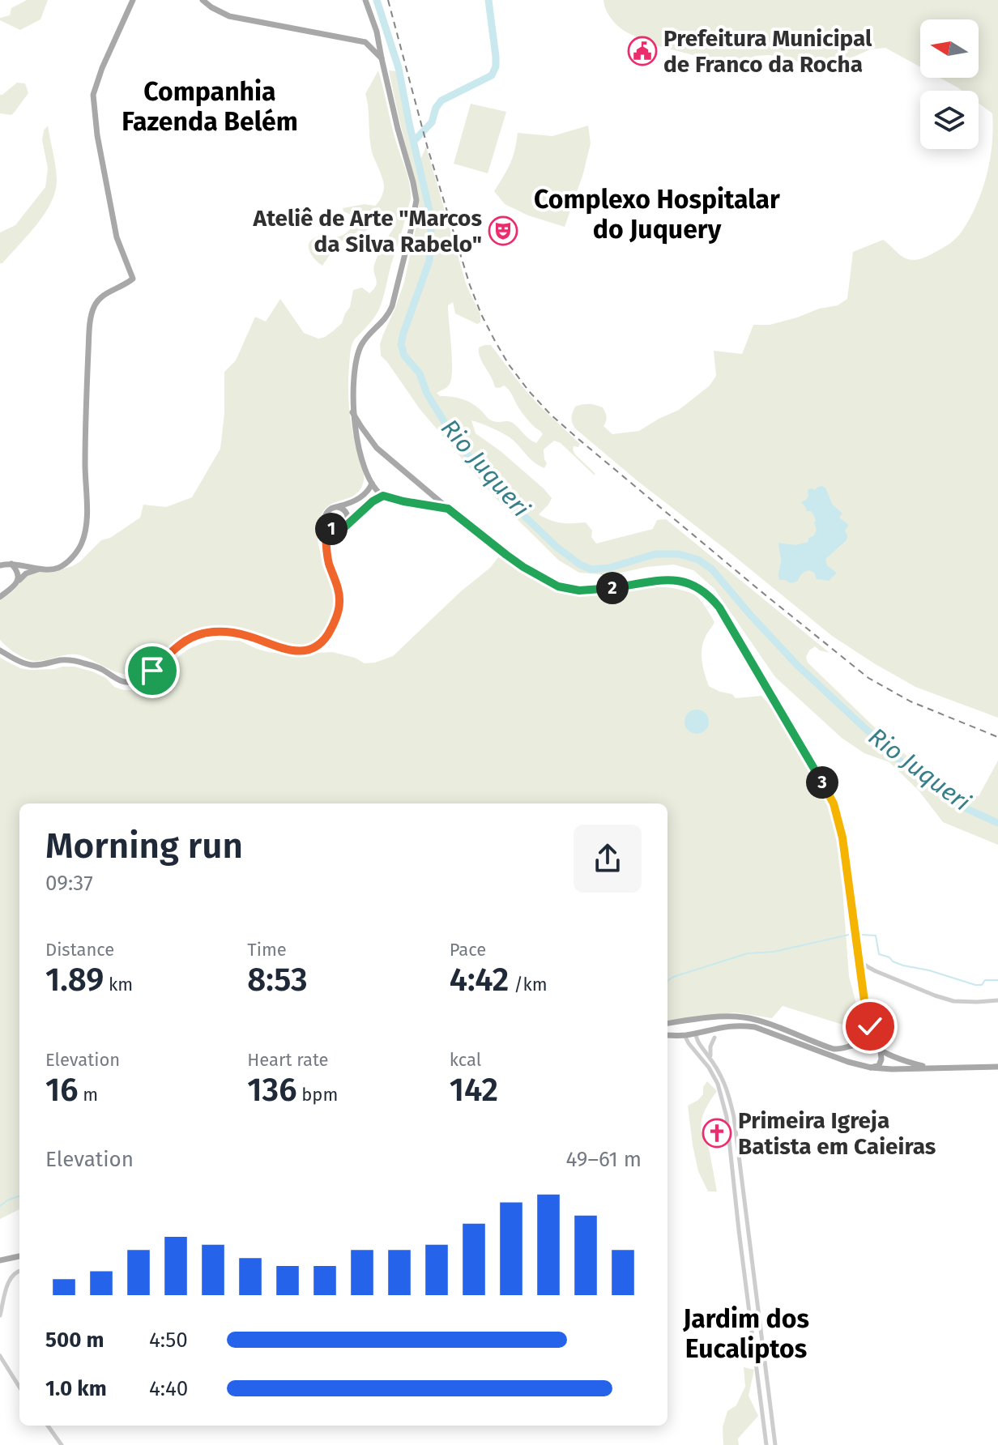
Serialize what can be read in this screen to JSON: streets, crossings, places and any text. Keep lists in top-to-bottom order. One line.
{"districts":["Companhia Fazenda Belém","Complexo Hospitalar do Juquery","Jardim dos Eucaliptos"],"water":["Rio Juqueri"],"places":{"public building":["Prefeitura Municipal de Franco da Rocha"],"theatre":["Ateliê de Arte \"Marcos da Silva Rabelo\""],"church":["Primeira Igreja Batista em Caieiras"]},"north":"left","page":{"pins":["1","2","3"],"heading":["Morning run","09:37"],"stats":[["Distance","1.89 km"],["Time","8:53"],["Pace","4:42 /km"],["Elevation","16 m"],["Heart rate","136 bpm"],["kcal","142"]],"chart":["Elevation","49–61 m"],"list":[{"name":"500 m","note":"4:50"},{"name":"1.0 km","note":"4:40"}]}}
